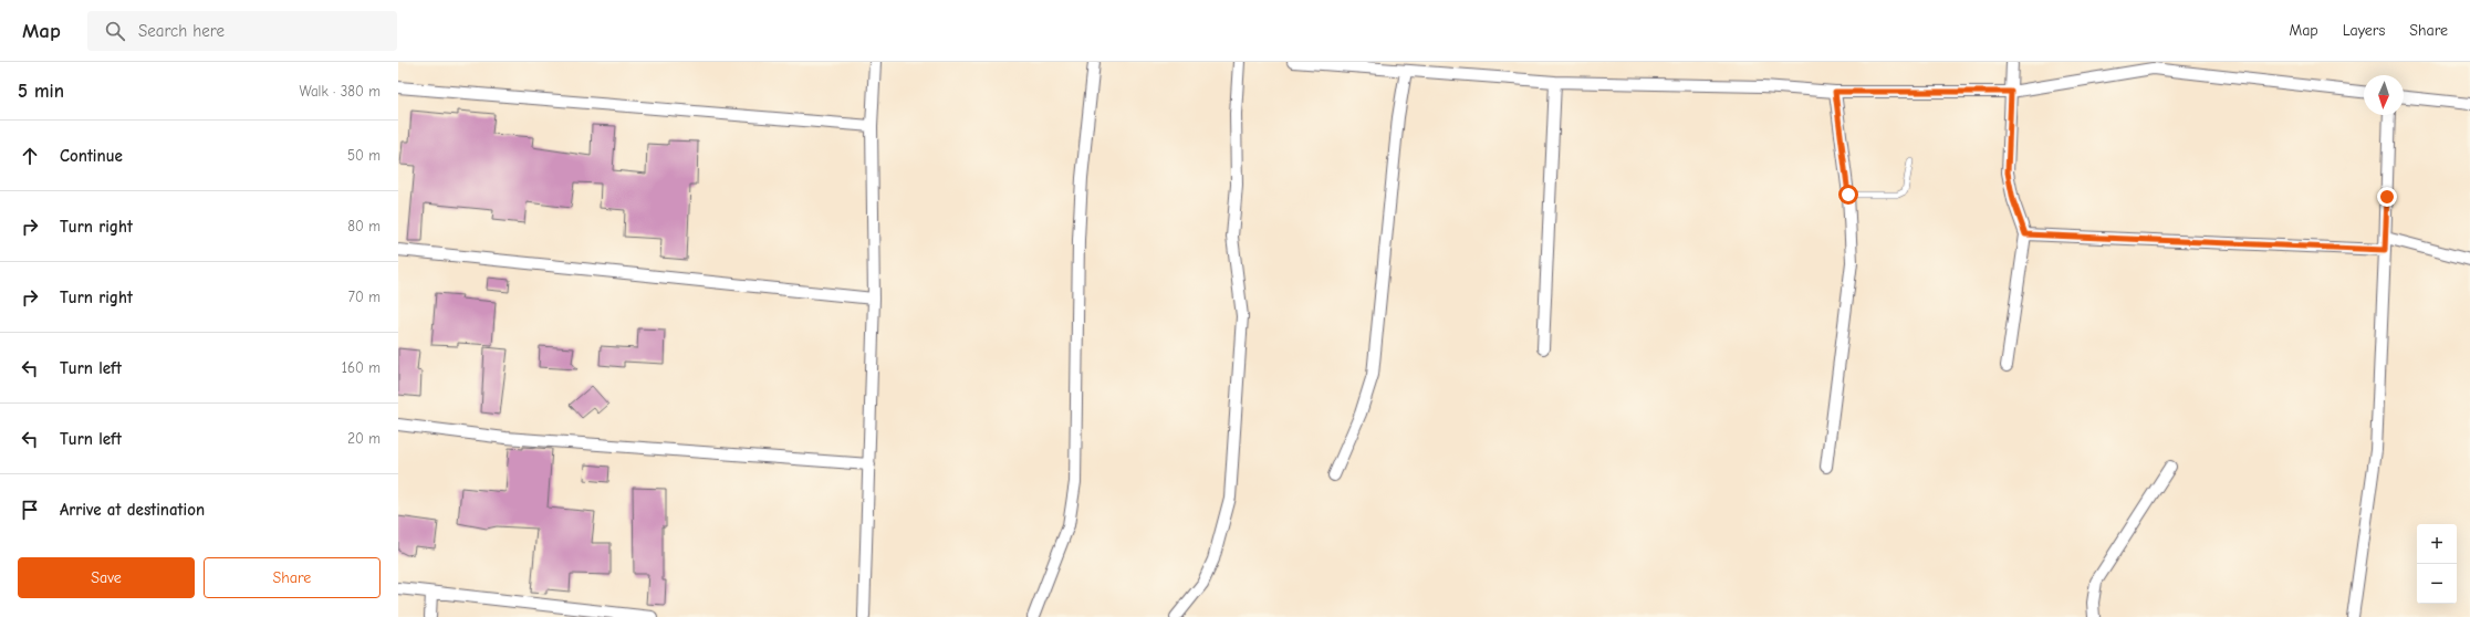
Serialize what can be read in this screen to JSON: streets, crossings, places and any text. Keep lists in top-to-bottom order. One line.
{"north":"bottom","page":{"header":"Map","search":"Search here","nav":["Map","Layers","Share"],"heading":["5 min","Walk · 380 m"],"list":[["Continue","50 m"],["Turn right","80 m"],["Turn right","70 m"],["Turn left","160 m"],["Turn left","20 m"],"Arrive at destination"],"map_buttons":["+","−"],"buttons":["Save","Share"]}}
